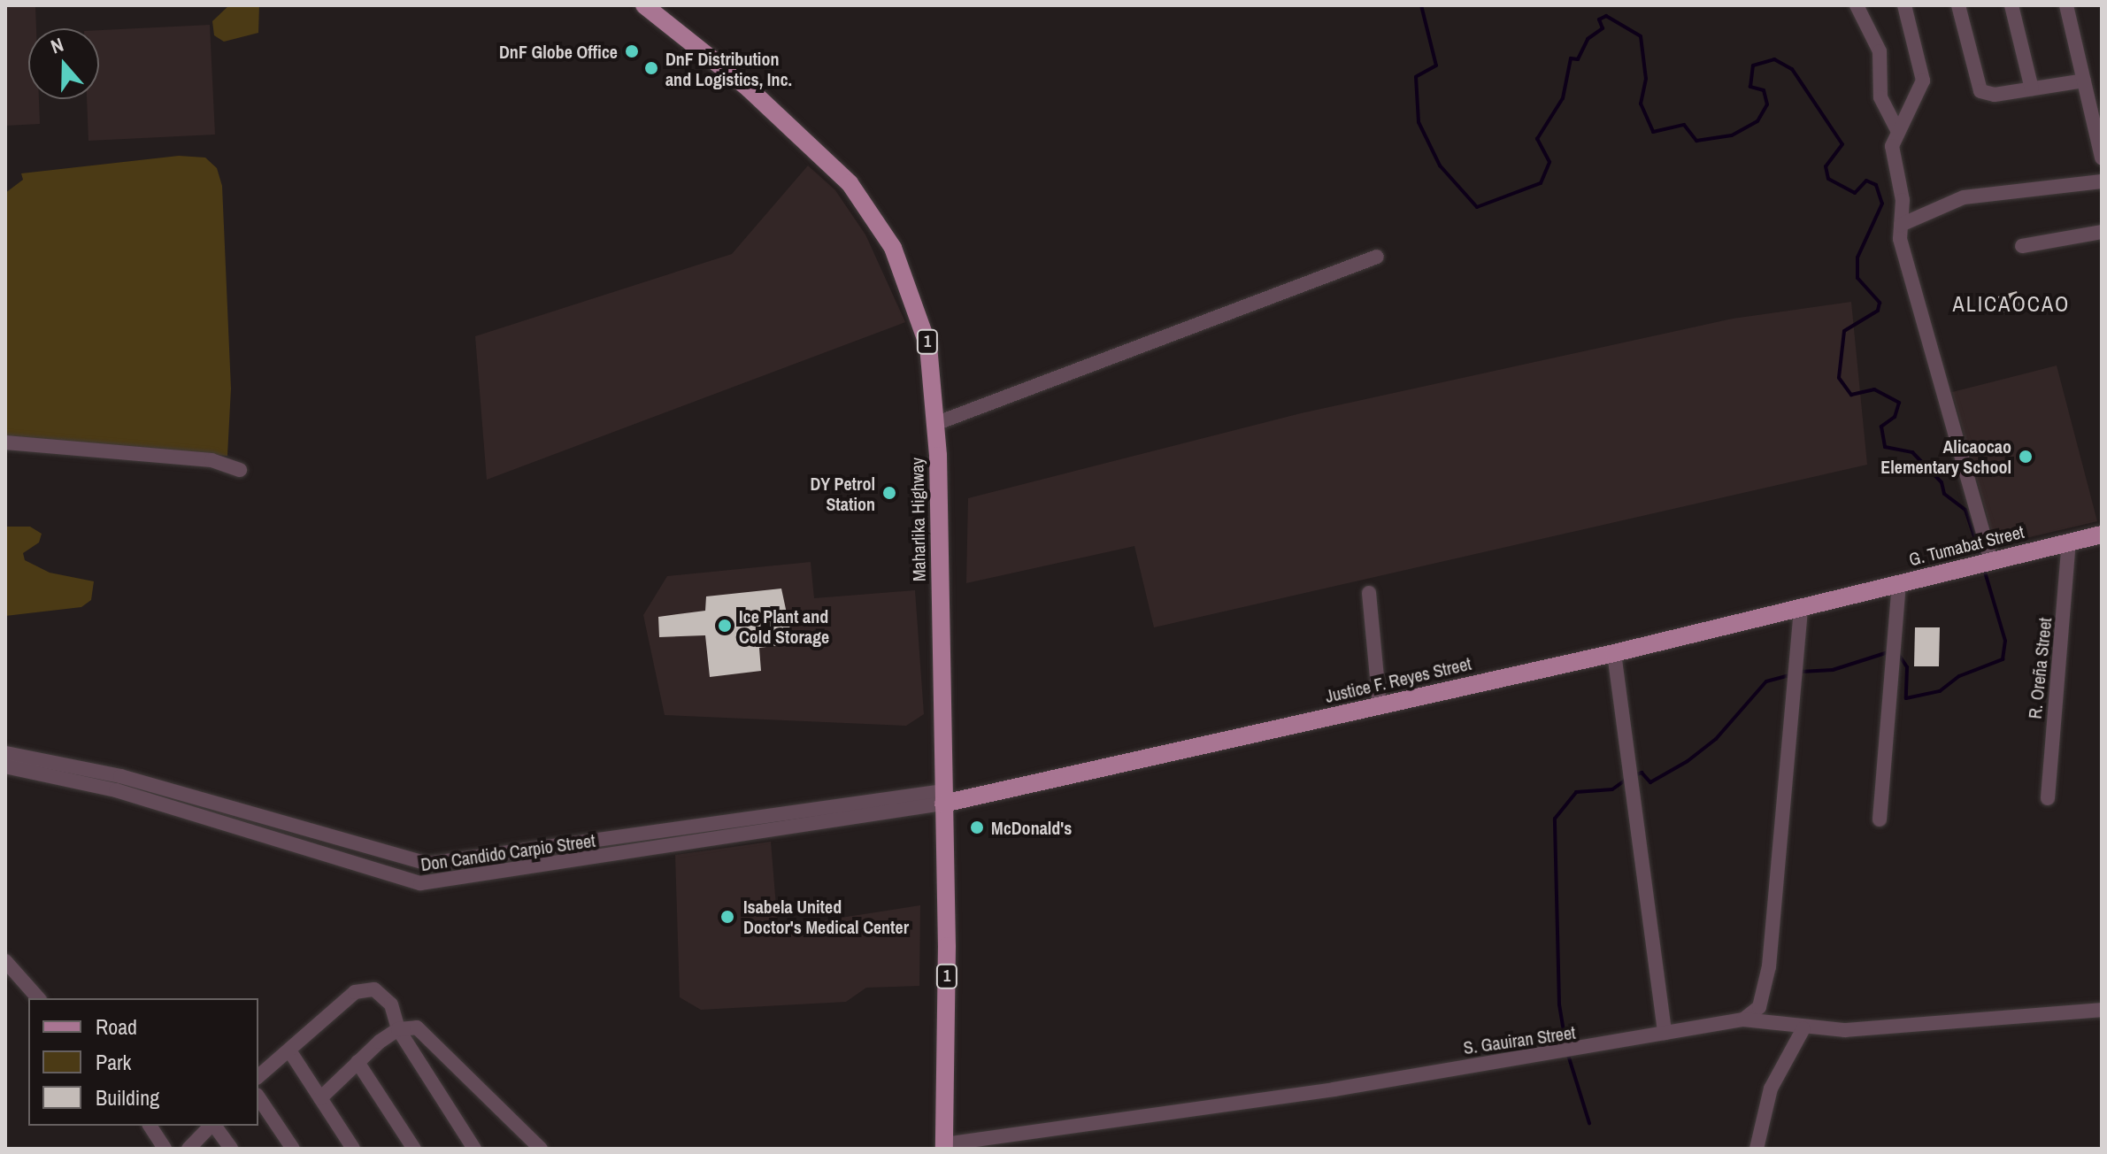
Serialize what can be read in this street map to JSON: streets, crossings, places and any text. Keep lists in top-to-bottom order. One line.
{"streets":{"main road":["1","Maharlika Highway","G. Tumabat Street","Justice F. Reyes Street"],"street":["R. Oreña Street","Don Candido Carpio Street","S. Gauiran Street"]},"crossings":[["Maharlika Highway","Justice F. Reyes Street"],["Maharlika Highway","Don Candido Carpio Street"],["Maharlika Highway","S. Gauiran Street"],["G. Tumabat Street","R. Oreña Street"],["G. Tumabat Street","Justice F. Reyes Street"],["Justice F. Reyes Street","Don Candido Carpio Street"]],"districts":["ALICAOCAO"],"places":["DnF Globe Office","DnF Distribution and Logistics, Inc.","Alicaocao Elementary School","DY Petrol Station","Ice Plant and Cold Storage","McDonald's","Isabela United Doctor's Medical Center"],"legend":["Road","Park","Building"],"north":"top"}
